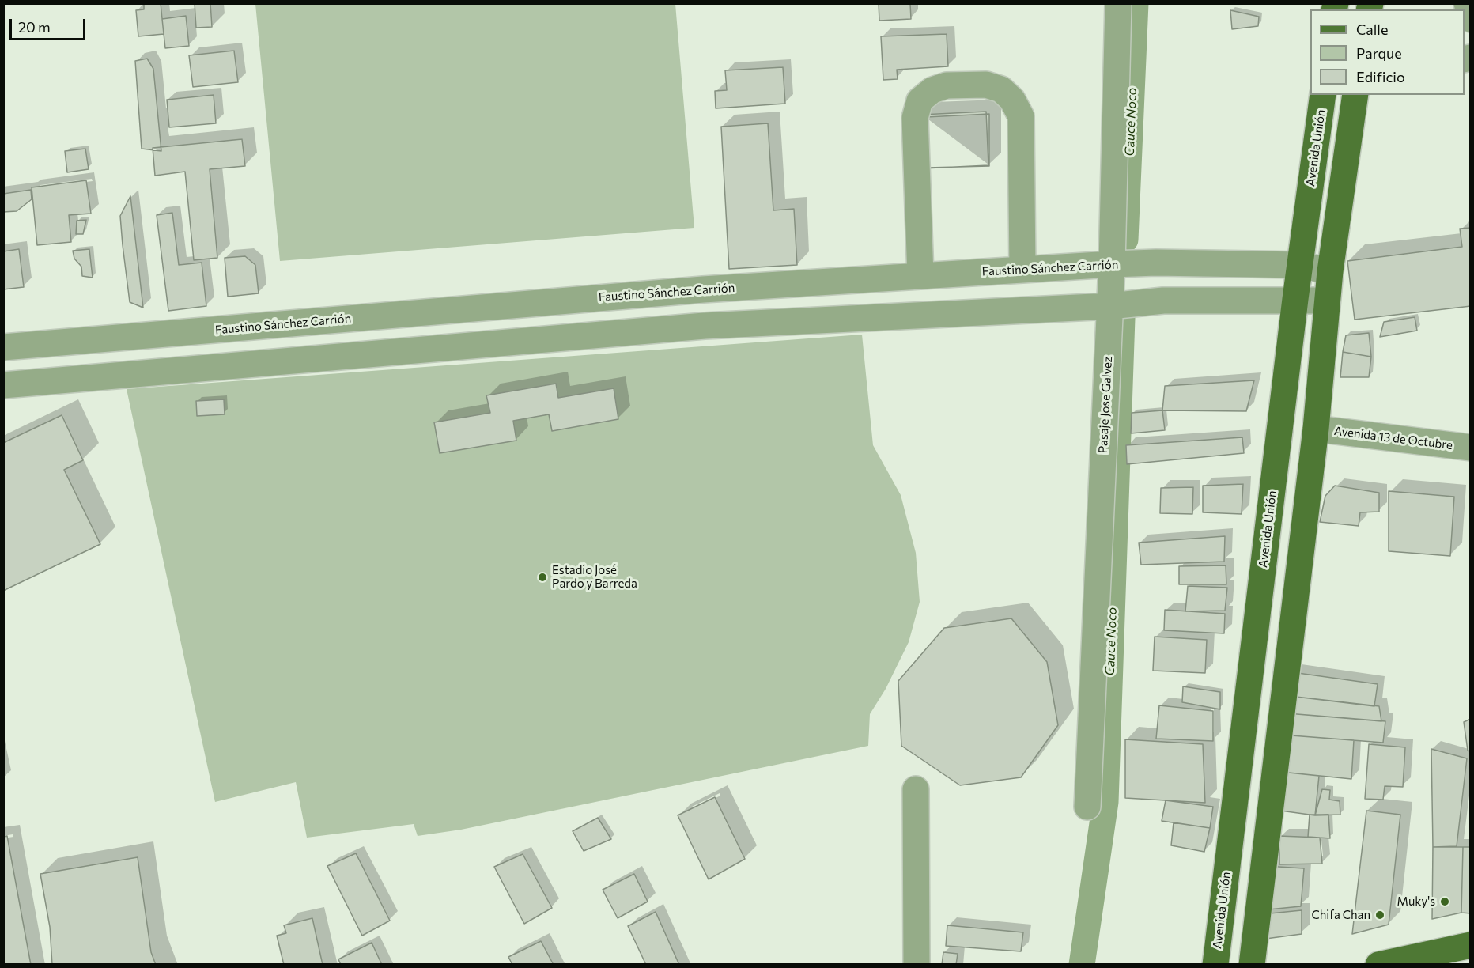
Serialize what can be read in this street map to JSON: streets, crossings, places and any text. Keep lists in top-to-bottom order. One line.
{"streets":{"main road":["Avenida Unión"],"street":["Faustino Sánchez Carrión","Pasaje Jose Galvez","Avenida 13 de Octubre"]},"crossings":[["Avenida Unión","Faustino Sánchez Carrión"],["Faustino Sánchez Carrión","Pasaje Jose Galvez"]],"water":["Cauce Noco"],"places":["Estadio José Pardo y Barreda","Muky's","Chifa Chan"],"legend":["Calle","Parque","Edificio"],"scale_bar":"20 m"}
